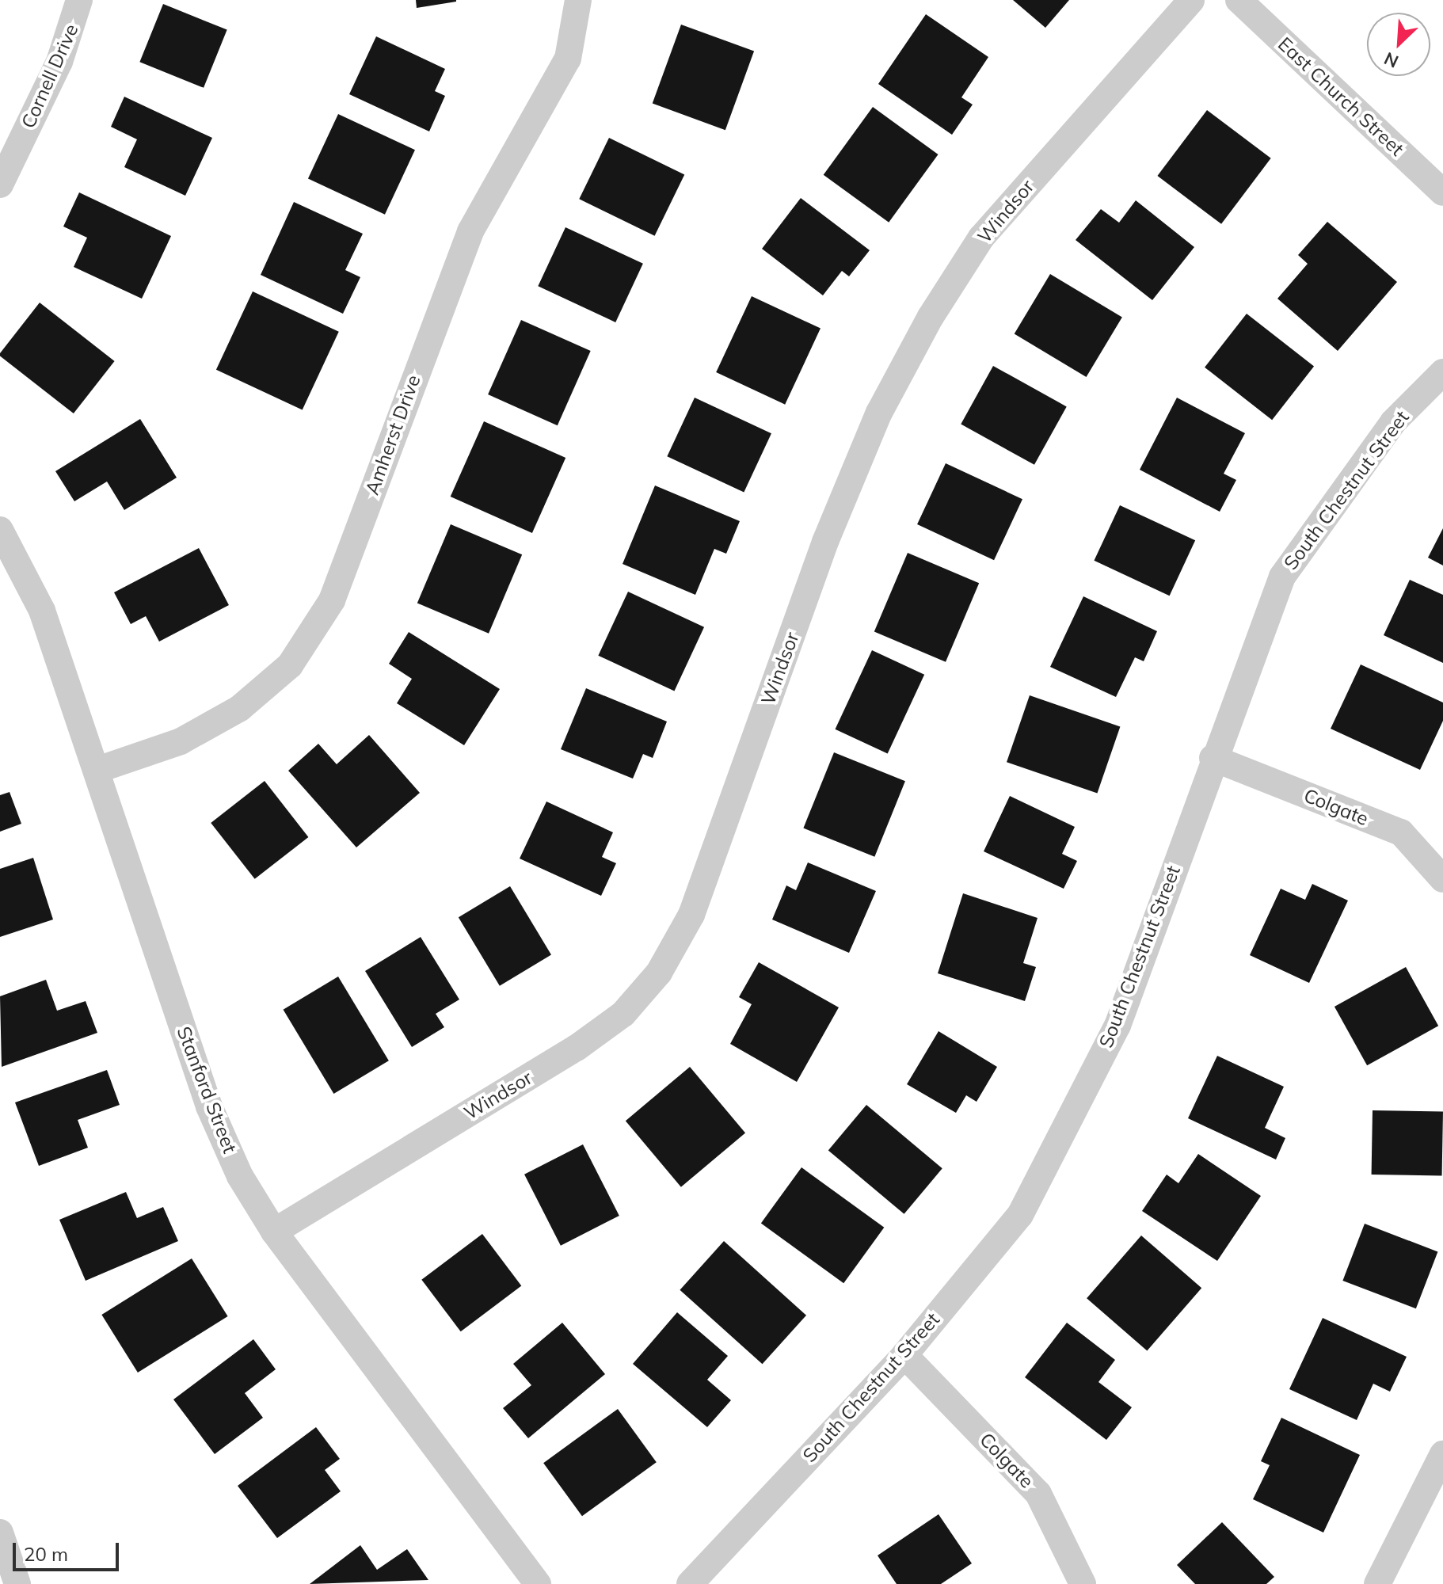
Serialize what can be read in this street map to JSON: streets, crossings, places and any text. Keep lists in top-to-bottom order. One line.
{"streets":{"street":["Cornell Drive","East Church Street","Windsor","Amherst Drive","South Chestnut Street","Colgate","Stanford Street"]},"crossings":[["Windsor","Stanford Street"],["Amherst Drive","Stanford Street"],["South Chestnut Street","Colgate"]],"scale_bar":"20 m","north":"bottom left"}
